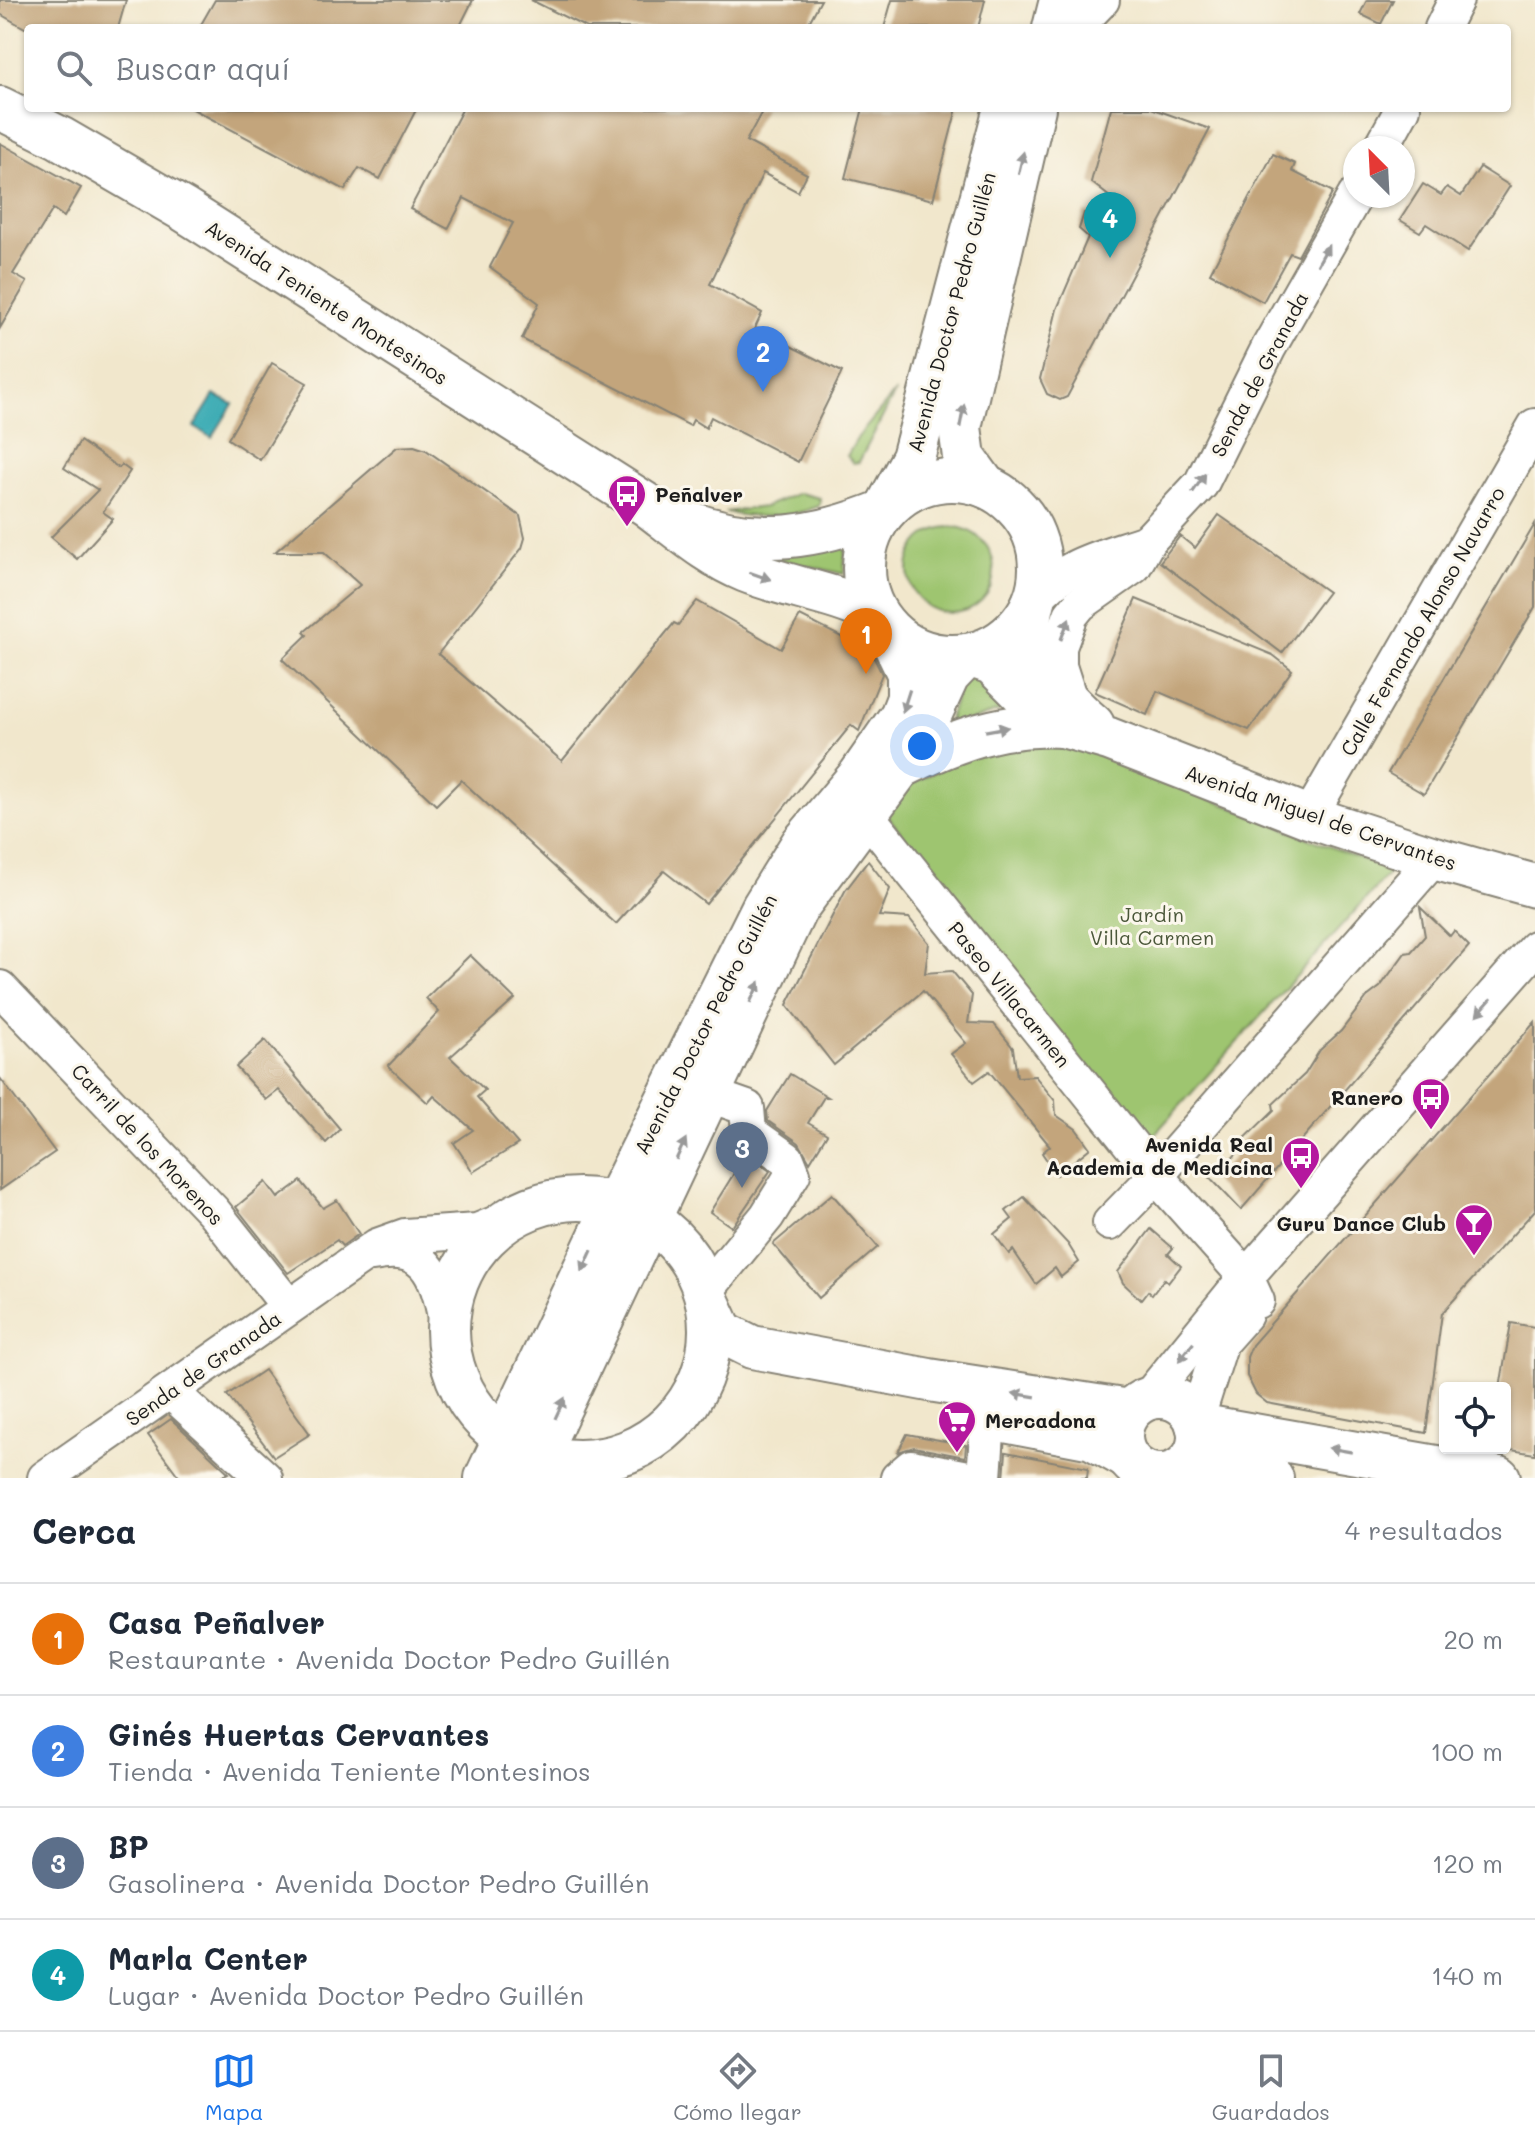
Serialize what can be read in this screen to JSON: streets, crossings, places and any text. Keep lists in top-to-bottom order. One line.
{"streets":{"main road":["Avenida Teniente Montesinos","Avenida Doctor Pedro Guillén","Avenida Miguel de Cervantes"],"street":["Senda de Granada","Calle Fernando Alonso Navarro","Paseo Villacarmen","Carril de los Morenos"]},"crossings":[["Avenida Teniente Montesinos","Avenida Doctor Pedro Guillén"],["Avenida Teniente Montesinos","Avenida Miguel de Cervantes"],["Avenida Doctor Pedro Guillén","Avenida Miguel de Cervantes"],["Avenida Doctor Pedro Guillén","Paseo Villacarmen"],["Senda de Granada","Avenida Miguel de Cervantes"],["Senda de Granada","Carril de los Morenos"],["Calle Fernando Alonso Navarro","Avenida Miguel de Cervantes"]],"one_way":["Senda de Granada"],"parks":["Jardín Villa Carmen"],"places":{"bus stop":["Peñalver","Ranero","Avenida Real Academia de Medicina"],"bar":["Guru Dance Club"],"supermarket":["Mercadona"]},"north":"top left","page":{"search":"Buscar aquí","pins":["4","2","1","3"],"heading":["Cerca","4 resultados"],"list":[{"mark":"1","name":"Casa Peñalver","note":"Restaurante · Avenida Doctor Pedro Guillén","value":"20 m"},{"mark":"2","name":"Ginés Huertas Cervantes","note":"Tienda · Avenida Teniente Montesinos","value":"100 m"},{"mark":"3","name":"BP","note":"Gasolinera · Avenida Doctor Pedro Guillén","value":"120 m"},{"mark":"4","name":"Marla Center","note":"Lugar · Avenida Doctor Pedro Guillén","value":"140 m"}],"nav":["Mapa","Cómo llegar","Guardados"]}}
